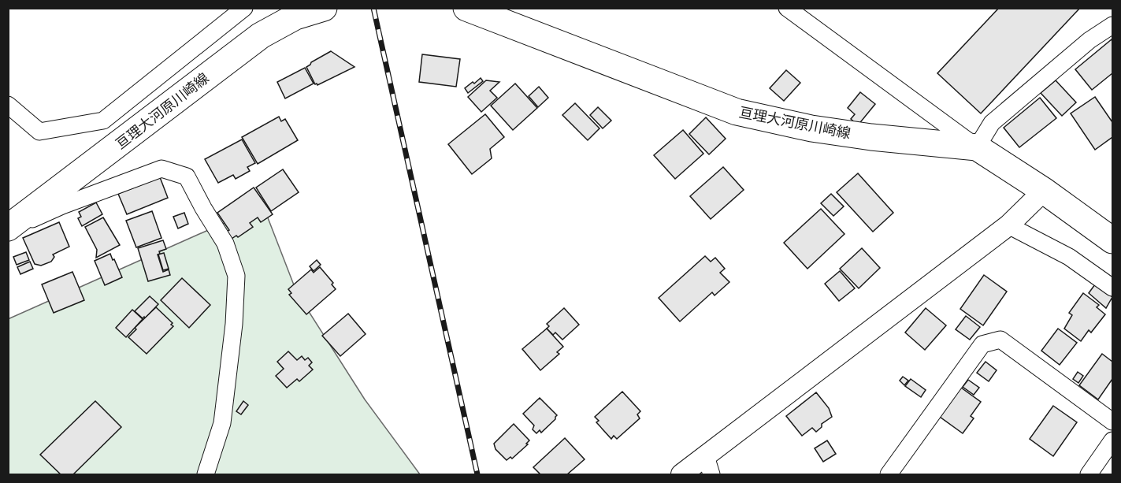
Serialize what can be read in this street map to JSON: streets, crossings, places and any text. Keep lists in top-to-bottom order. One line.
{"streets":{"main road":["亘理大河原川崎線"]}}
